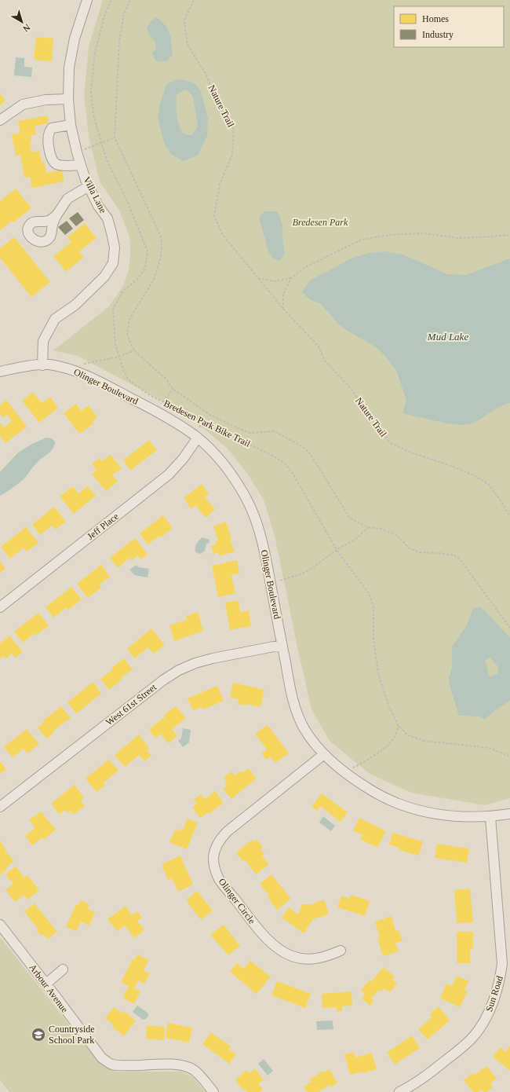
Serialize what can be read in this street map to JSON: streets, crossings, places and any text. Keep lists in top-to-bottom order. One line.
{"streets":{"street":["Villa Lane","Olinger Boulevard","Jeff Place","West 61st Street","Olinger Circle","Arbour Avenue","Sun Road"],"path":["Nature Trail","Bredesen Park Bike Trail"]},"crossings":[["Villa Lane","Olinger Boulevard"],["Olinger Boulevard","Jeff Place"],["Olinger Boulevard","West 61st Street"],["Olinger Boulevard","Olinger Circle"],["Olinger Boulevard","Sun Road"]],"water":["Mud Lake"],"parks":["Bredesen Park"],"places":{"school or university":["Countryside School Park"]},"legend":["Homes","Industry"],"north":"bottom right"}
